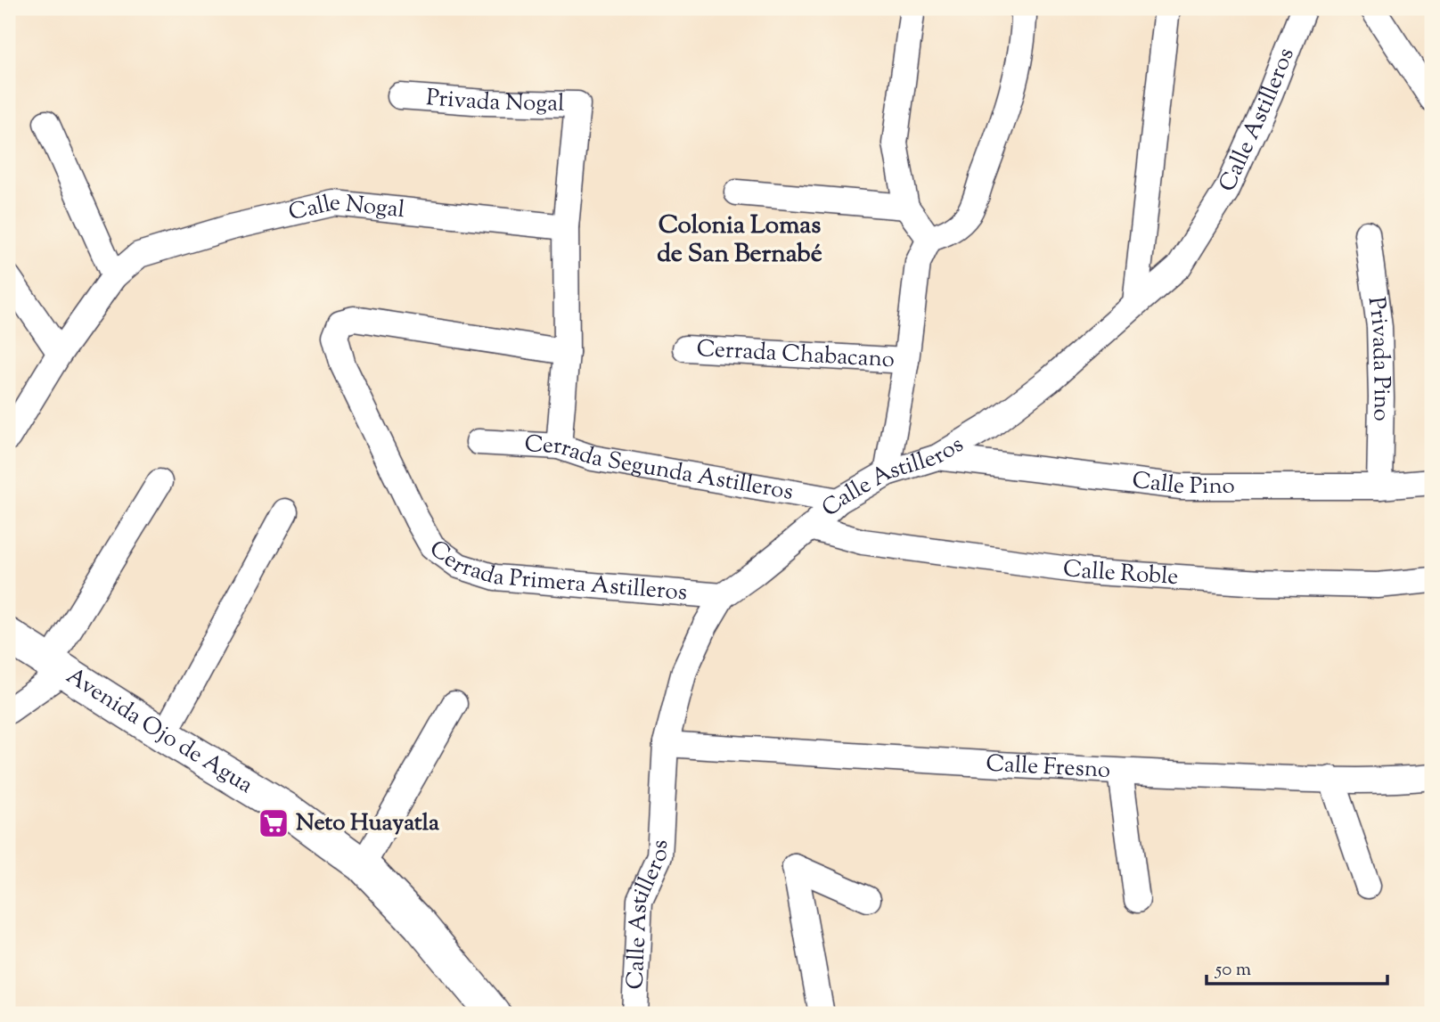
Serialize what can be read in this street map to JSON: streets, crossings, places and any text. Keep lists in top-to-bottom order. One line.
{"streets":{"street":["Privada Nogal","Calle Astilleros","Calle Nogal","Cerrada Chabacano","Privada Pino","Cerrada Segunda Astilleros","Calle Pino","Cerrada Primera Astilleros","Calle Roble","Avenida Ojo de Agua","Calle Fresno"]},"crossings":[["Privada Nogal","Calle Nogal"],["Calle Astilleros","Cerrada Segunda Astilleros"],["Calle Astilleros","Calle Pino"],["Calle Astilleros","Cerrada Primera Astilleros"],["Calle Astilleros","Calle Roble"],["Calle Astilleros","Calle Fresno"],["Privada Pino","Calle Pino"]],"districts":["Colonia Lomas de San Bernabé"],"places":{"supermarket":["Neto Huayatla"]},"scale_bar":"50 m"}
